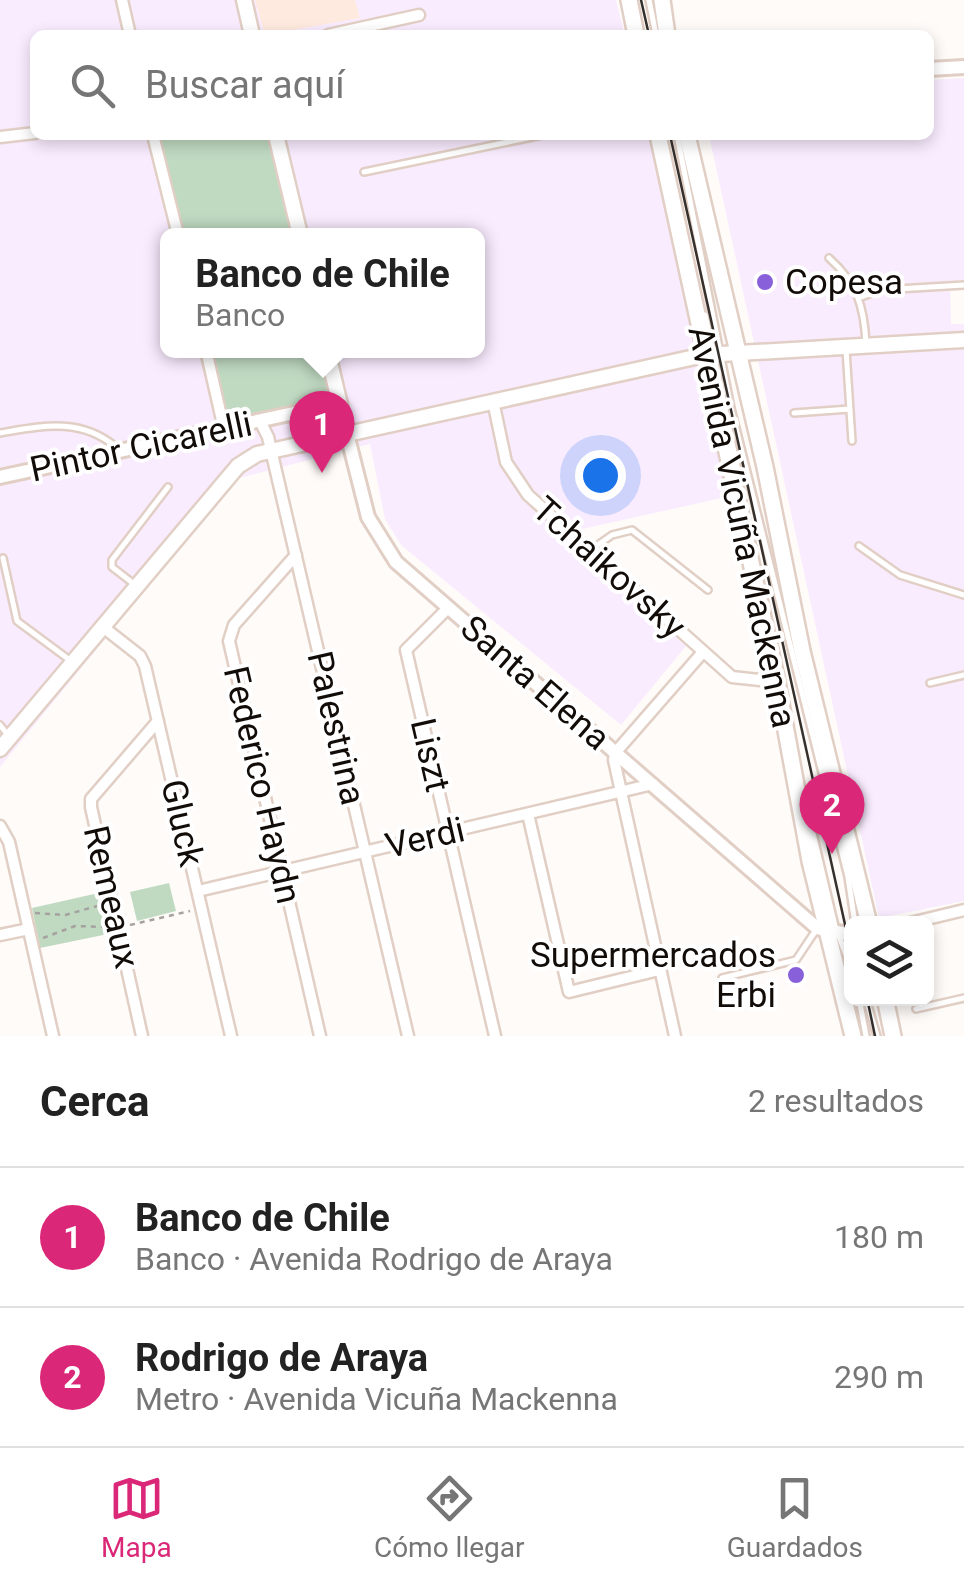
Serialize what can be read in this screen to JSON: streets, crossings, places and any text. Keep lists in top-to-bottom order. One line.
{"streets":{"main road":["Avenida Vicuña Mackenna","Santa Elena"],"street":["Pintor Cicarelli","Tchaikovsky","Palestrina","Liszt","Federico Haydn","Gluck","Verdi","Remeaux"]},"crossings":[["Pintor Cicarelli","Santa Elena"],["Pintor Cicarelli","Palestrina"],["Avenida Vicuña Mackenna","Tchaikovsky"],["Avenida Vicuña Mackenna","Santa Elena"],["Santa Elena","Liszt"],["Santa Elena","Verdi"],["Palestrina","Federico Haydn"],["Palestrina","Verdi"],["Liszt","Verdi"],["Federico Haydn","Verdi"],["Gluck","Verdi"],["Gluck","Remeaux"]],"places":["Copesa","Supermercados Erbi"],"page":{"search":"Buscar aquí","popup":["Banco de Chile","Banco"],"pins":["1","2"],"heading":["Cerca","2 resultados"],"list":[{"mark":"1","name":"Banco de Chile","note":"Banco · Avenida Rodrigo de Araya","value":"180 m"},{"mark":"2","name":"Rodrigo de Araya","note":"Metro · Avenida Vicuña Mackenna","value":"290 m"}],"nav":["Mapa","Cómo llegar","Guardados"]}}
